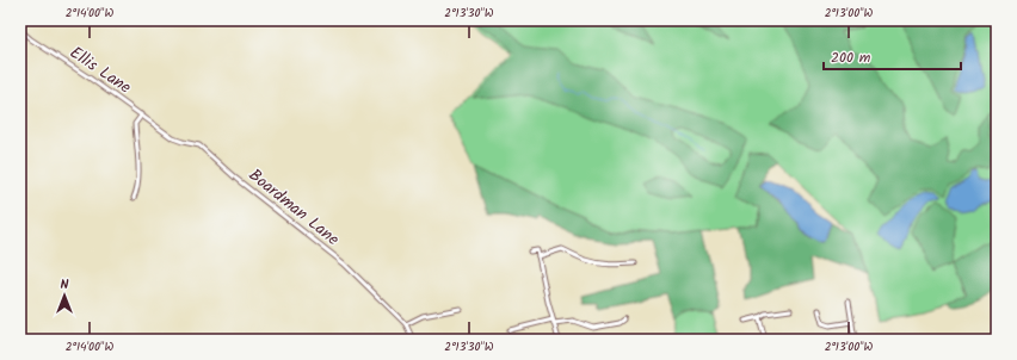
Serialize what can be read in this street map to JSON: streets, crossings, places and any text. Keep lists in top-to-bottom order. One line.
{"streets":{"street":["Ellis Lane","Boardman Lane"]},"crossings":[["Ellis Lane","Boardman Lane"]],"scale_bar":"200 m","north":"top","coordinates":["2°14'00\"W","2°13'30\"W","2°13'00\"W"]}
